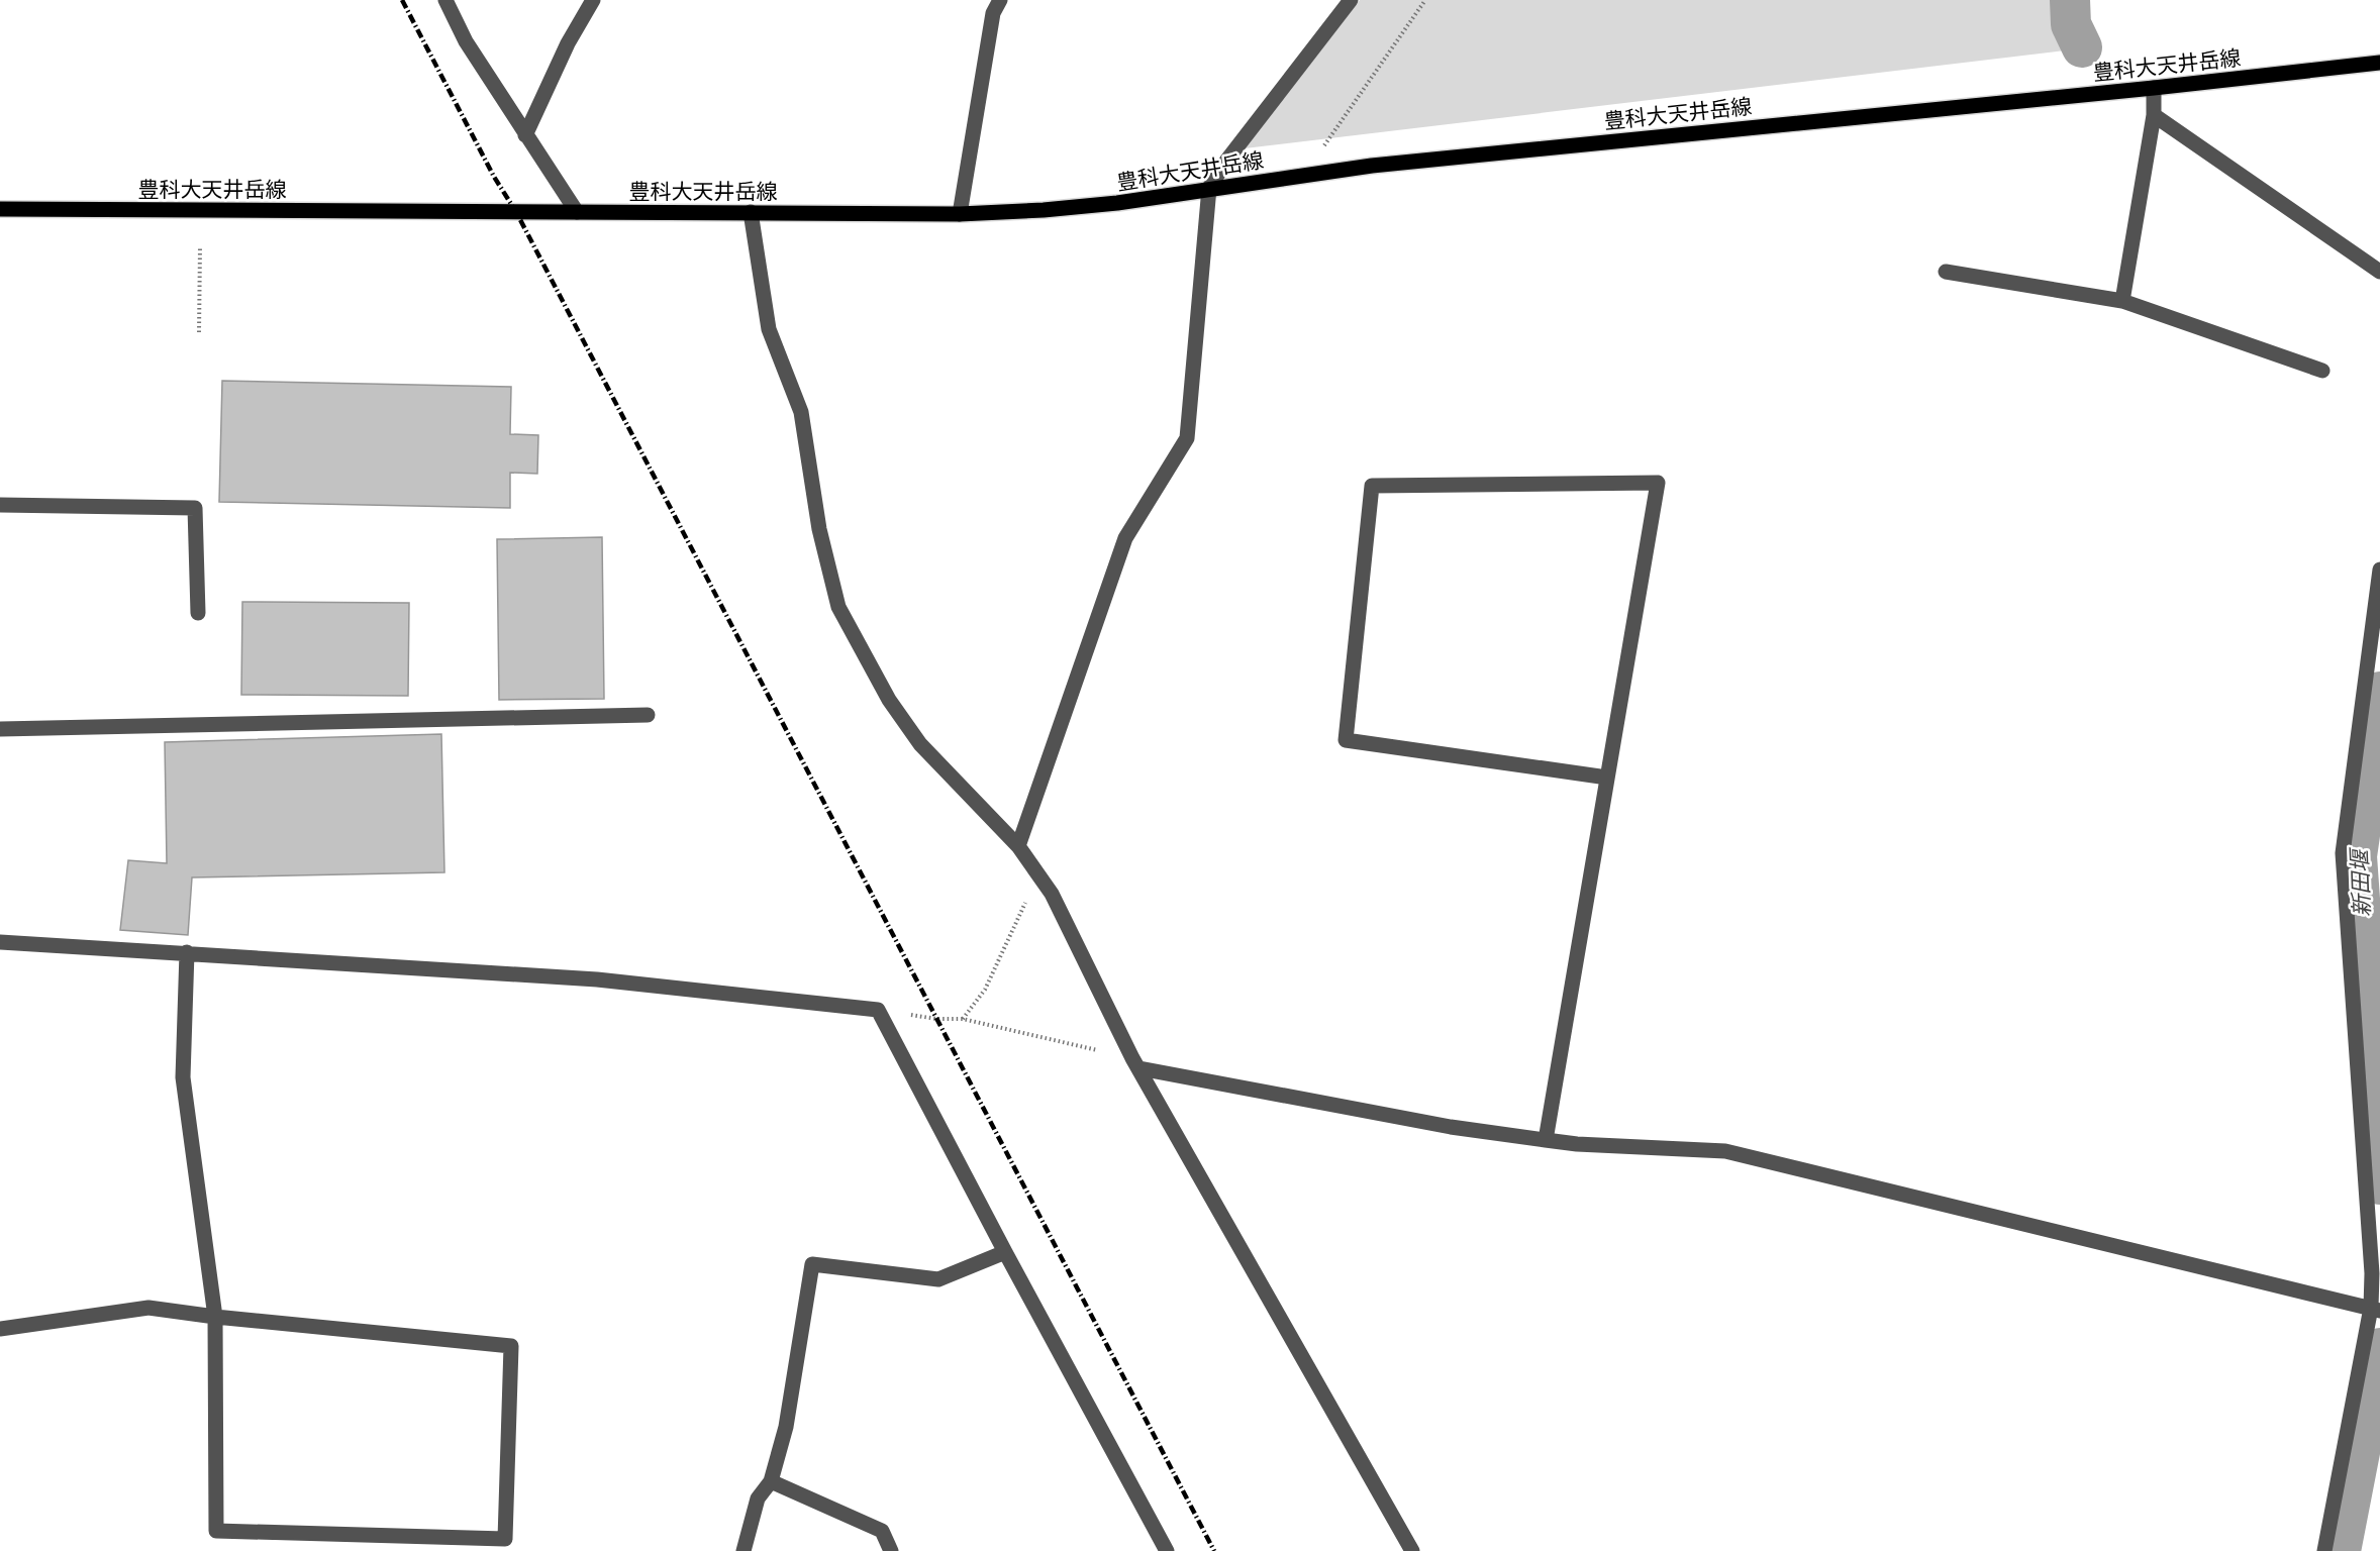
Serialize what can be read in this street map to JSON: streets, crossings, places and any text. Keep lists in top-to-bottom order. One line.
{"streets":{"main road":["豊科大天井岳線"]},"water":["新田堰"]}
